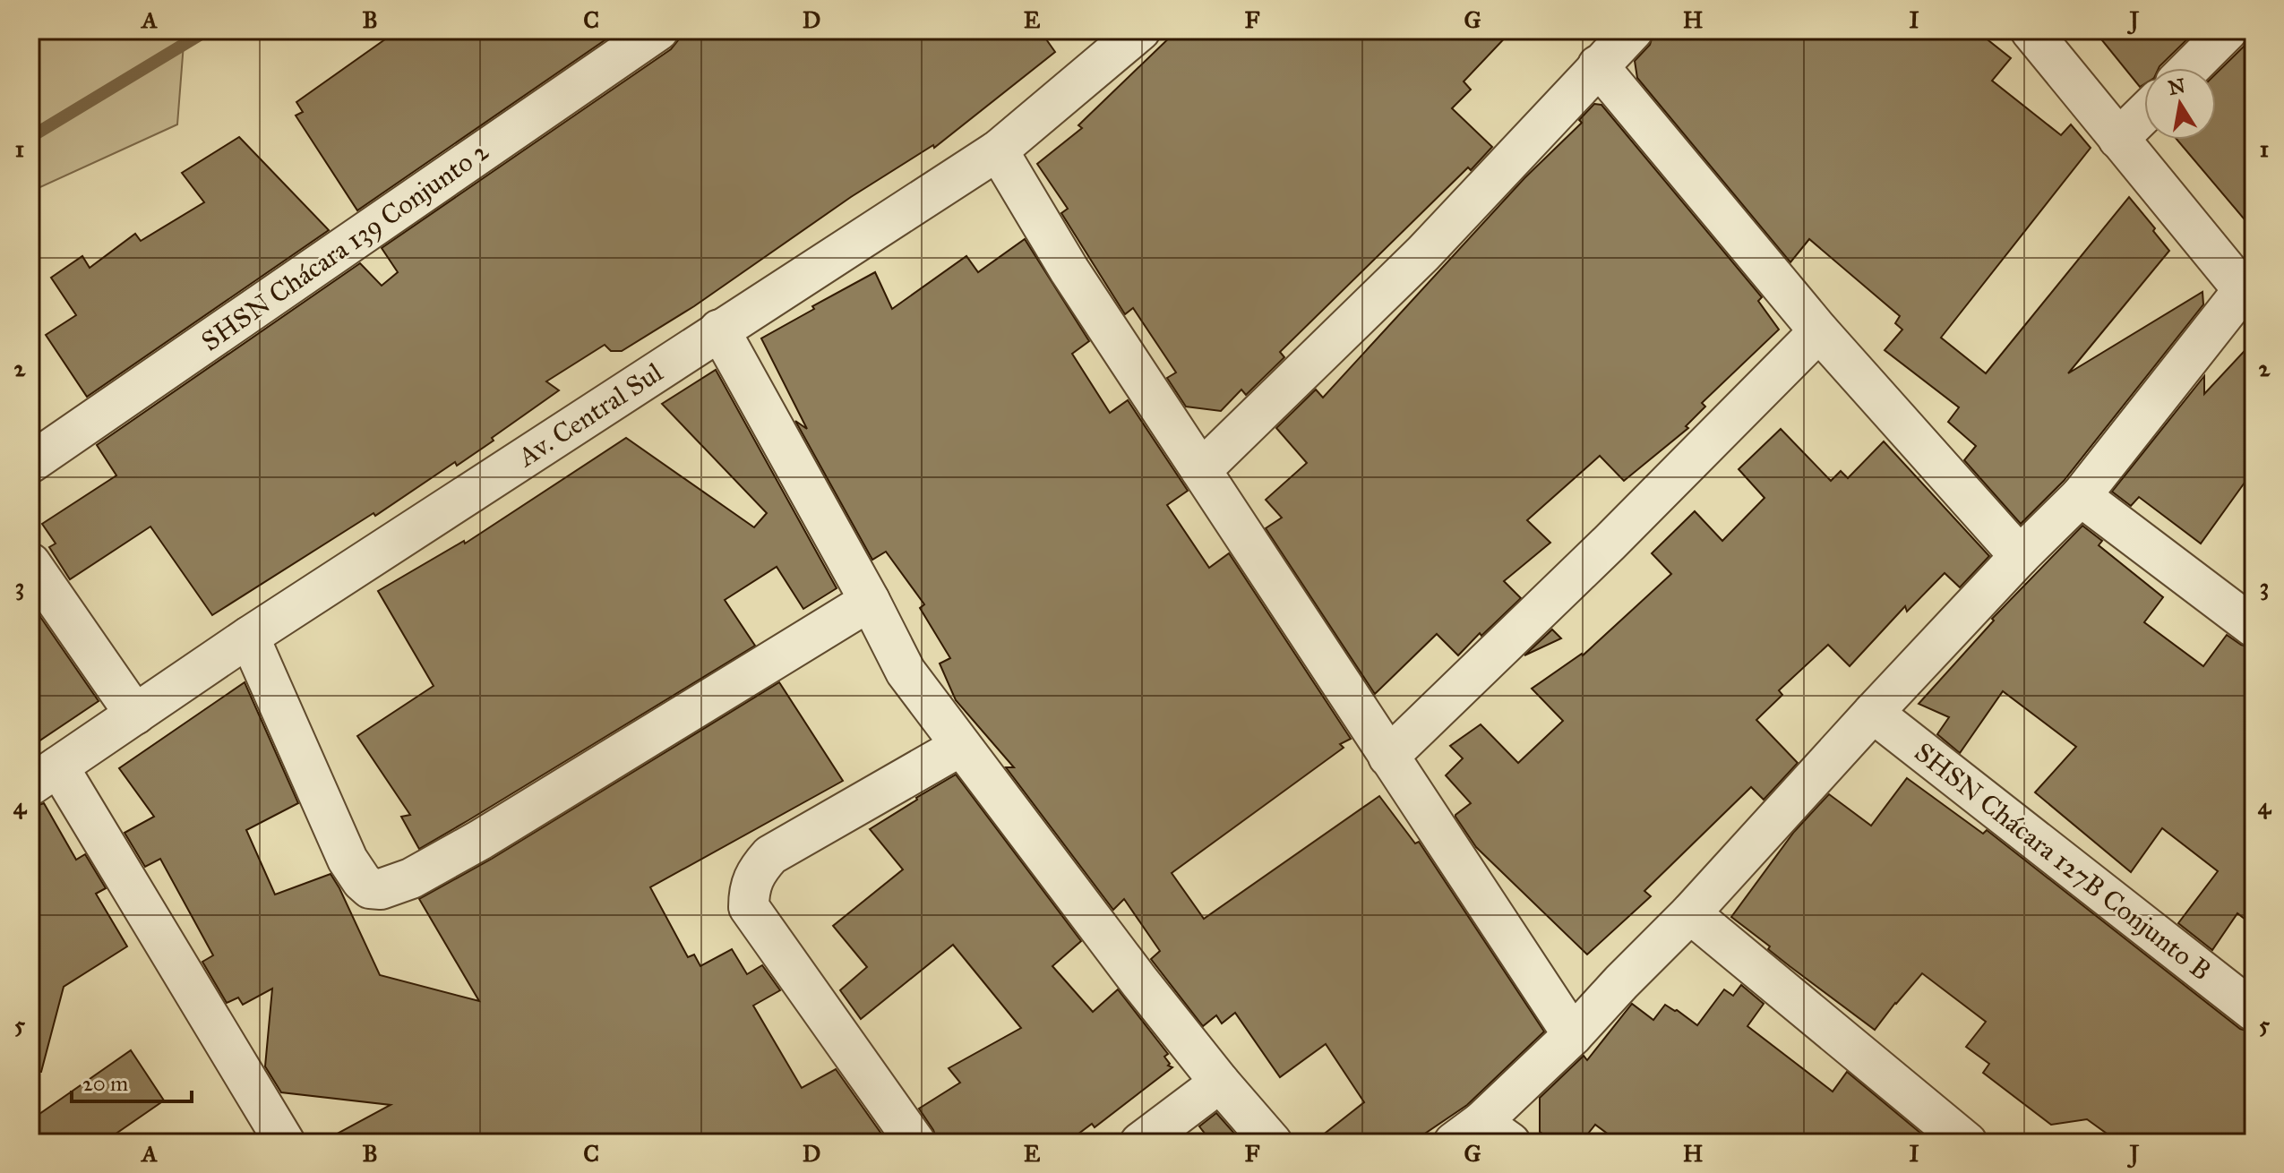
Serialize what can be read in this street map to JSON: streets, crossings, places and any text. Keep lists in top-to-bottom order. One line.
{"streets":{"street":["SHSN Chácara 139 Conjunto 2","Av. Central Sul","SHSN Chácara 127B Conjunto B"]},"scale_bar":"20 m","north":"top","grid":{"columns":["A","B","C","D","E","F","G","H","I","J"],"rows":["1","2","3","4","5"]}}
